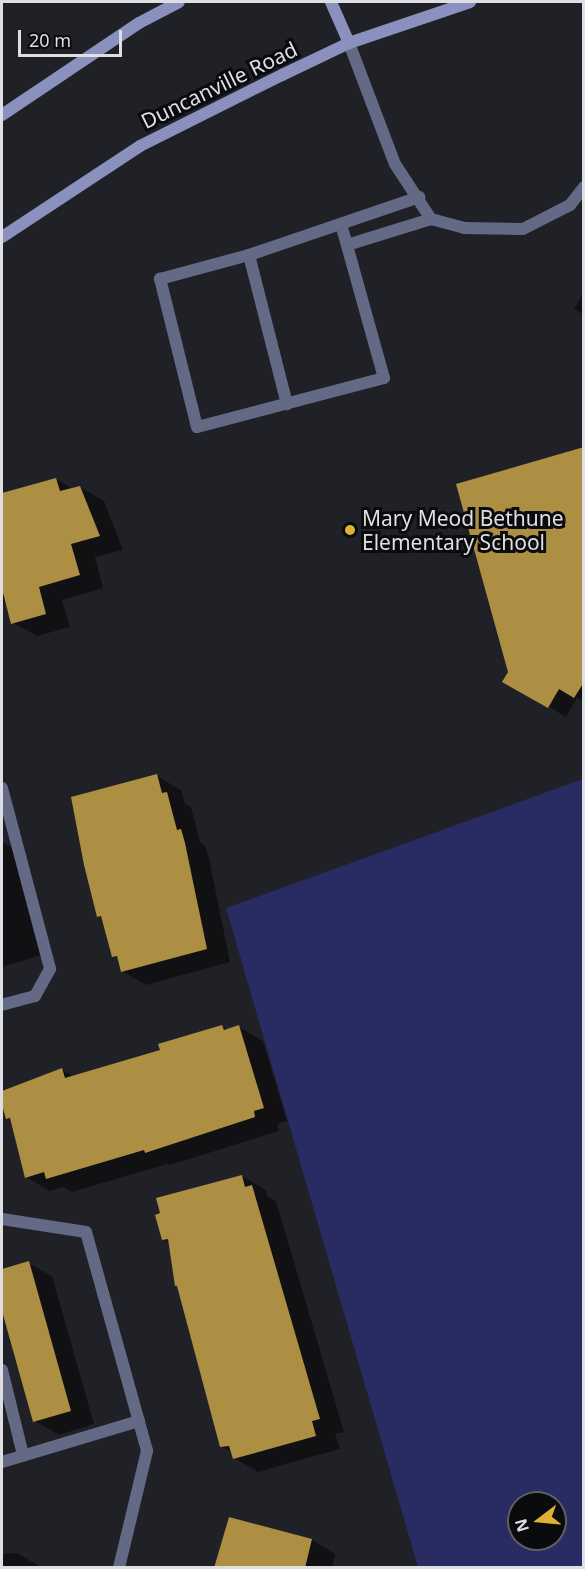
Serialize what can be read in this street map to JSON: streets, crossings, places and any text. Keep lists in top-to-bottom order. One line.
{"streets":{"main road":["Duncanville Road"]},"places":["Mary Meod Bethune Elementary School"],"scale_bar":"20 m","north":"left"}
